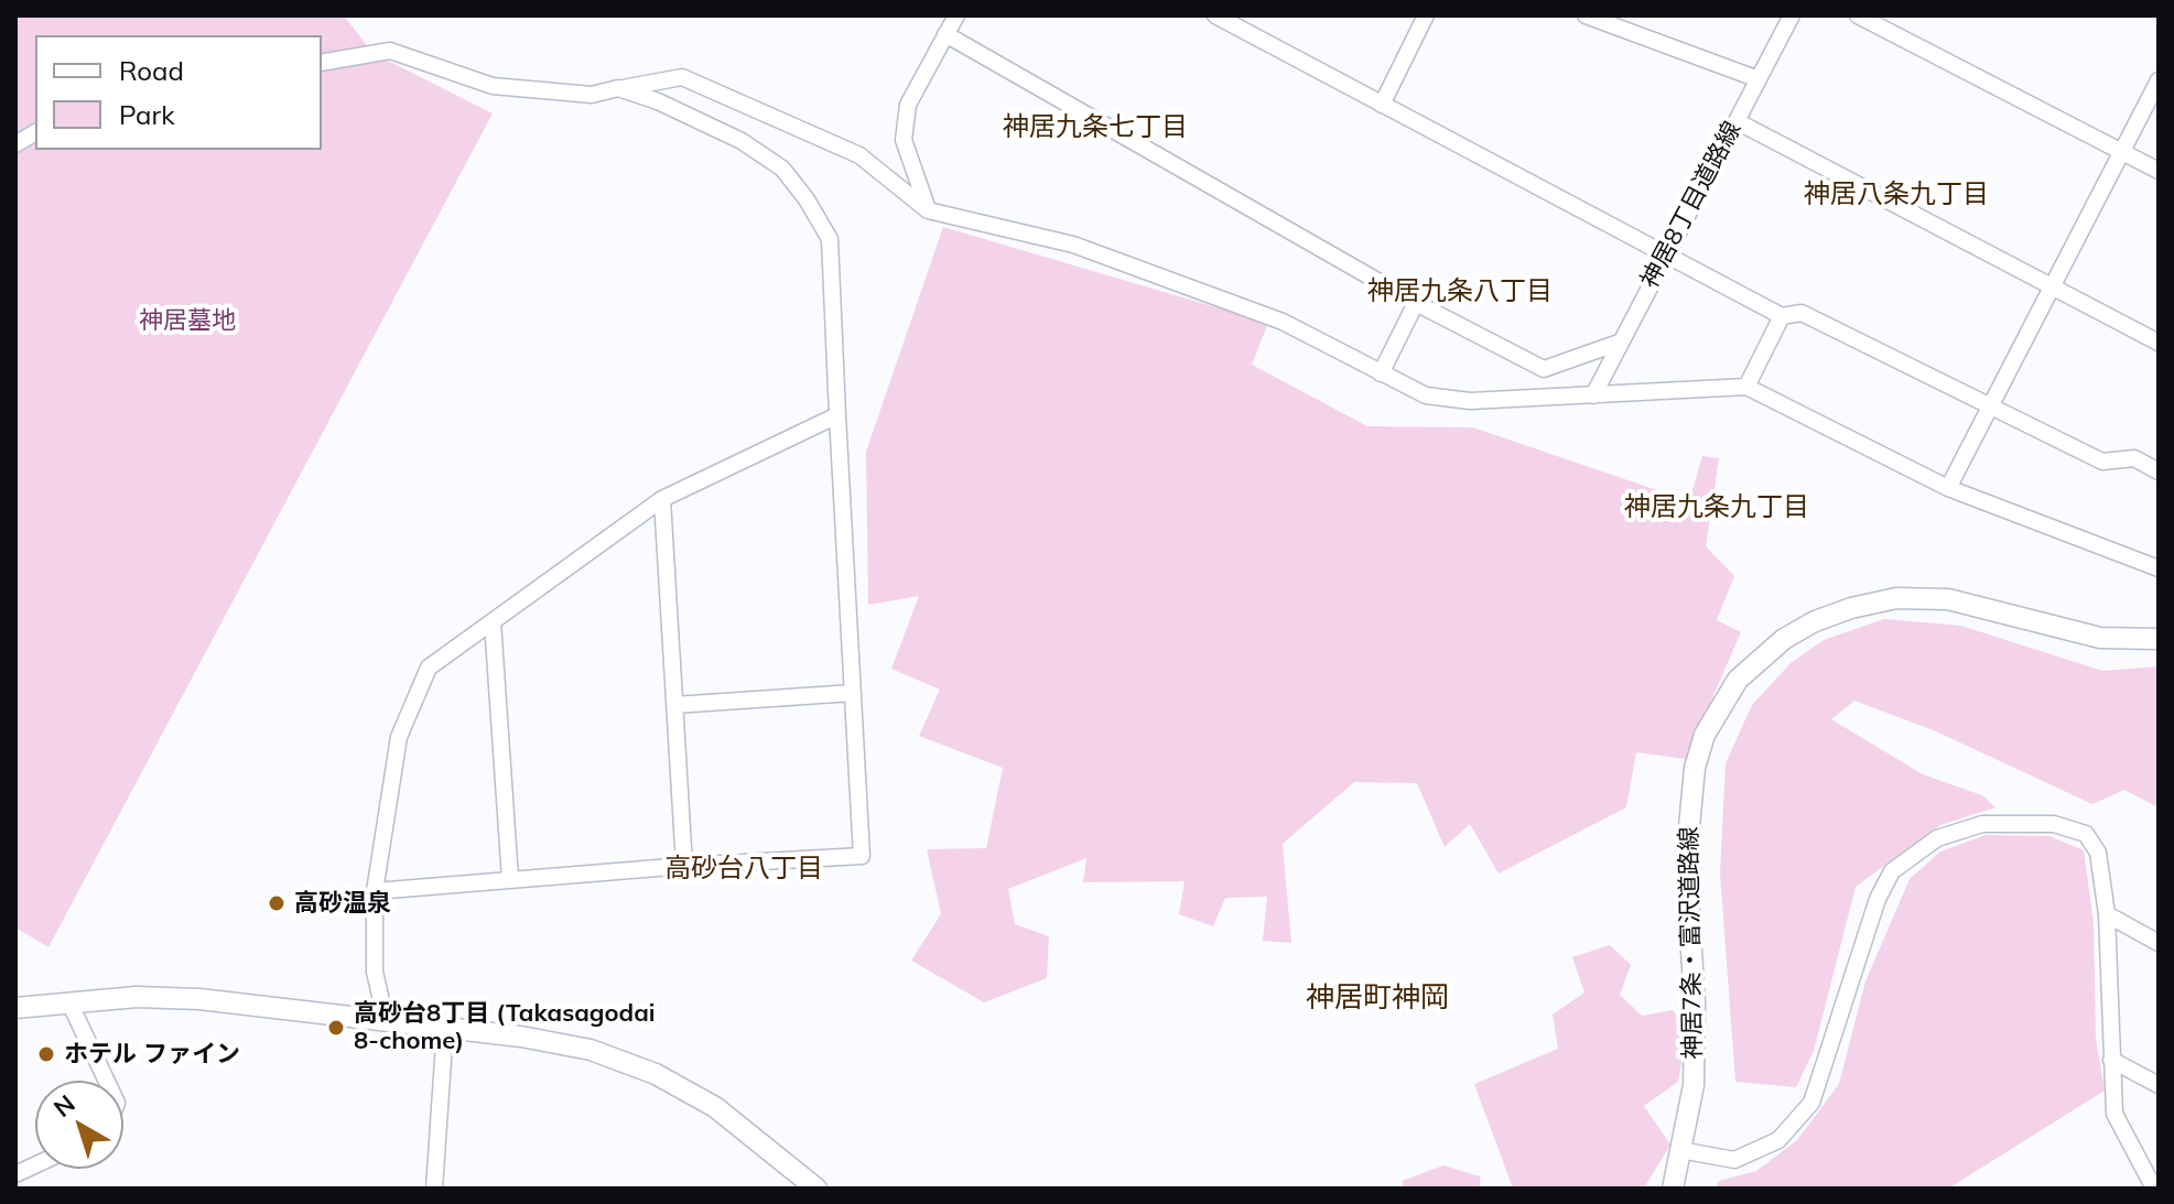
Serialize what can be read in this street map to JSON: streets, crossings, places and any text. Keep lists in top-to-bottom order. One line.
{"streets":{"street":["神居8丁目道路線","神居7条・富沢道路線"]},"districts":["神居九条七丁目","神居八条九丁目","神居九条八丁目","神居九条九丁目","高砂台八丁目","神居町神岡"],"parks":["神居墓地"],"places":["高砂温泉","高砂台8丁目 (Takasagodai 8-chome)","ホテル ファイン"],"legend":["Road","Park"],"north":"top left"}
